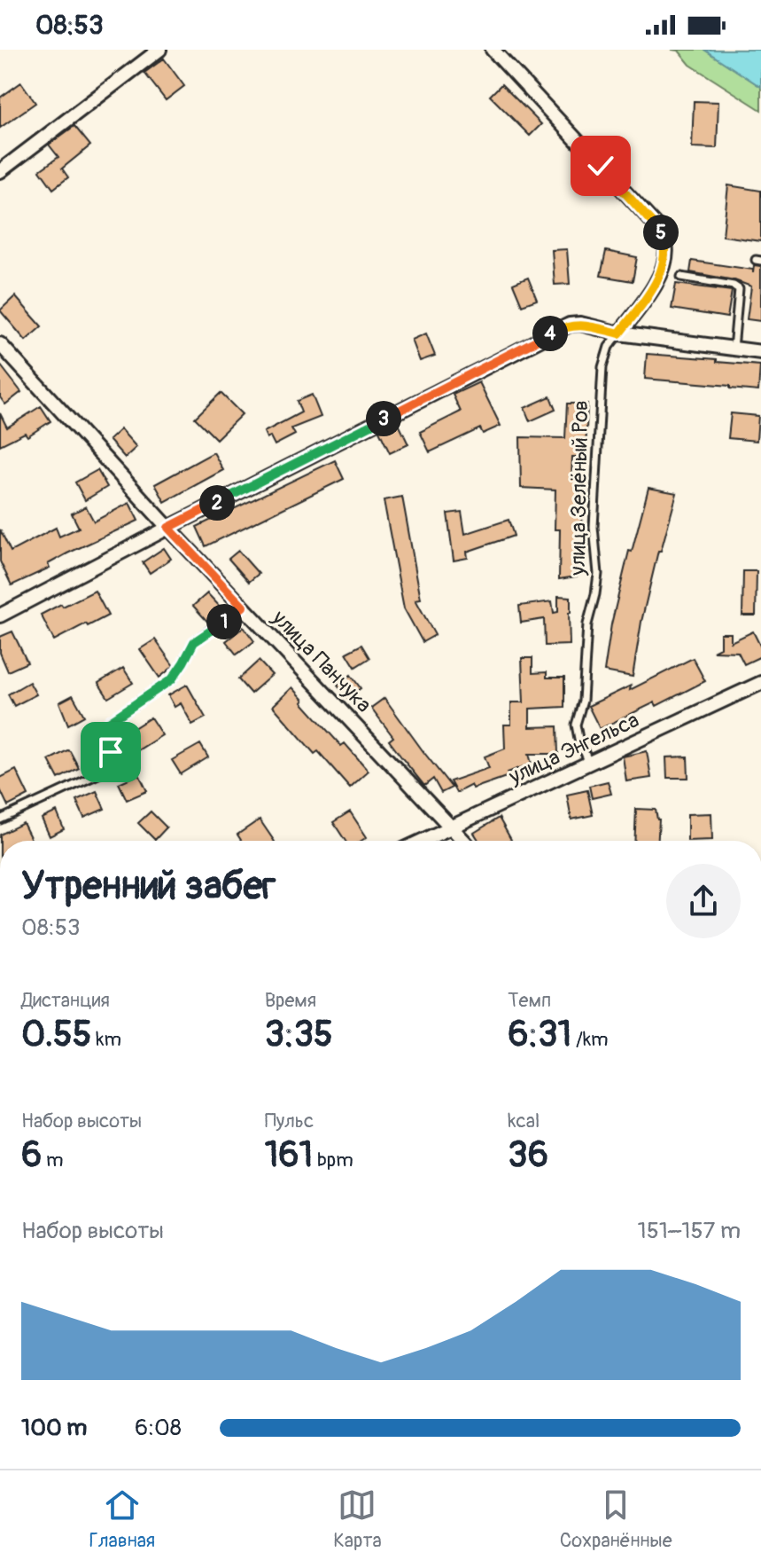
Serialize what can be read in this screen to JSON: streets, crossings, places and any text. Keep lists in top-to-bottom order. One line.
{"streets":{"street":["улица Зелёный Ров","улица Панчука","улица Энгельса"]},"crossings":[["улица Зелёный Ров","улица Энгельса"],["улица Панчука","улица Энгельса"]],"page":{"status":"08:53","pins":["5","4","3","2","1"],"heading":["Утренний забег","08:53"],"stats":[["Дистанция","0.55 km"],["Время","3:35"],["Темп","6:31 /km"],["Набор высоты","6 m"],["Пульс","161 bpm"],["kcal","36"]],"chart":["Набор высоты","151–157 m"],"list":[{"name":"100 m","note":"6:08"}],"tabs":["Главная","Карта","Сохранённые"]}}
